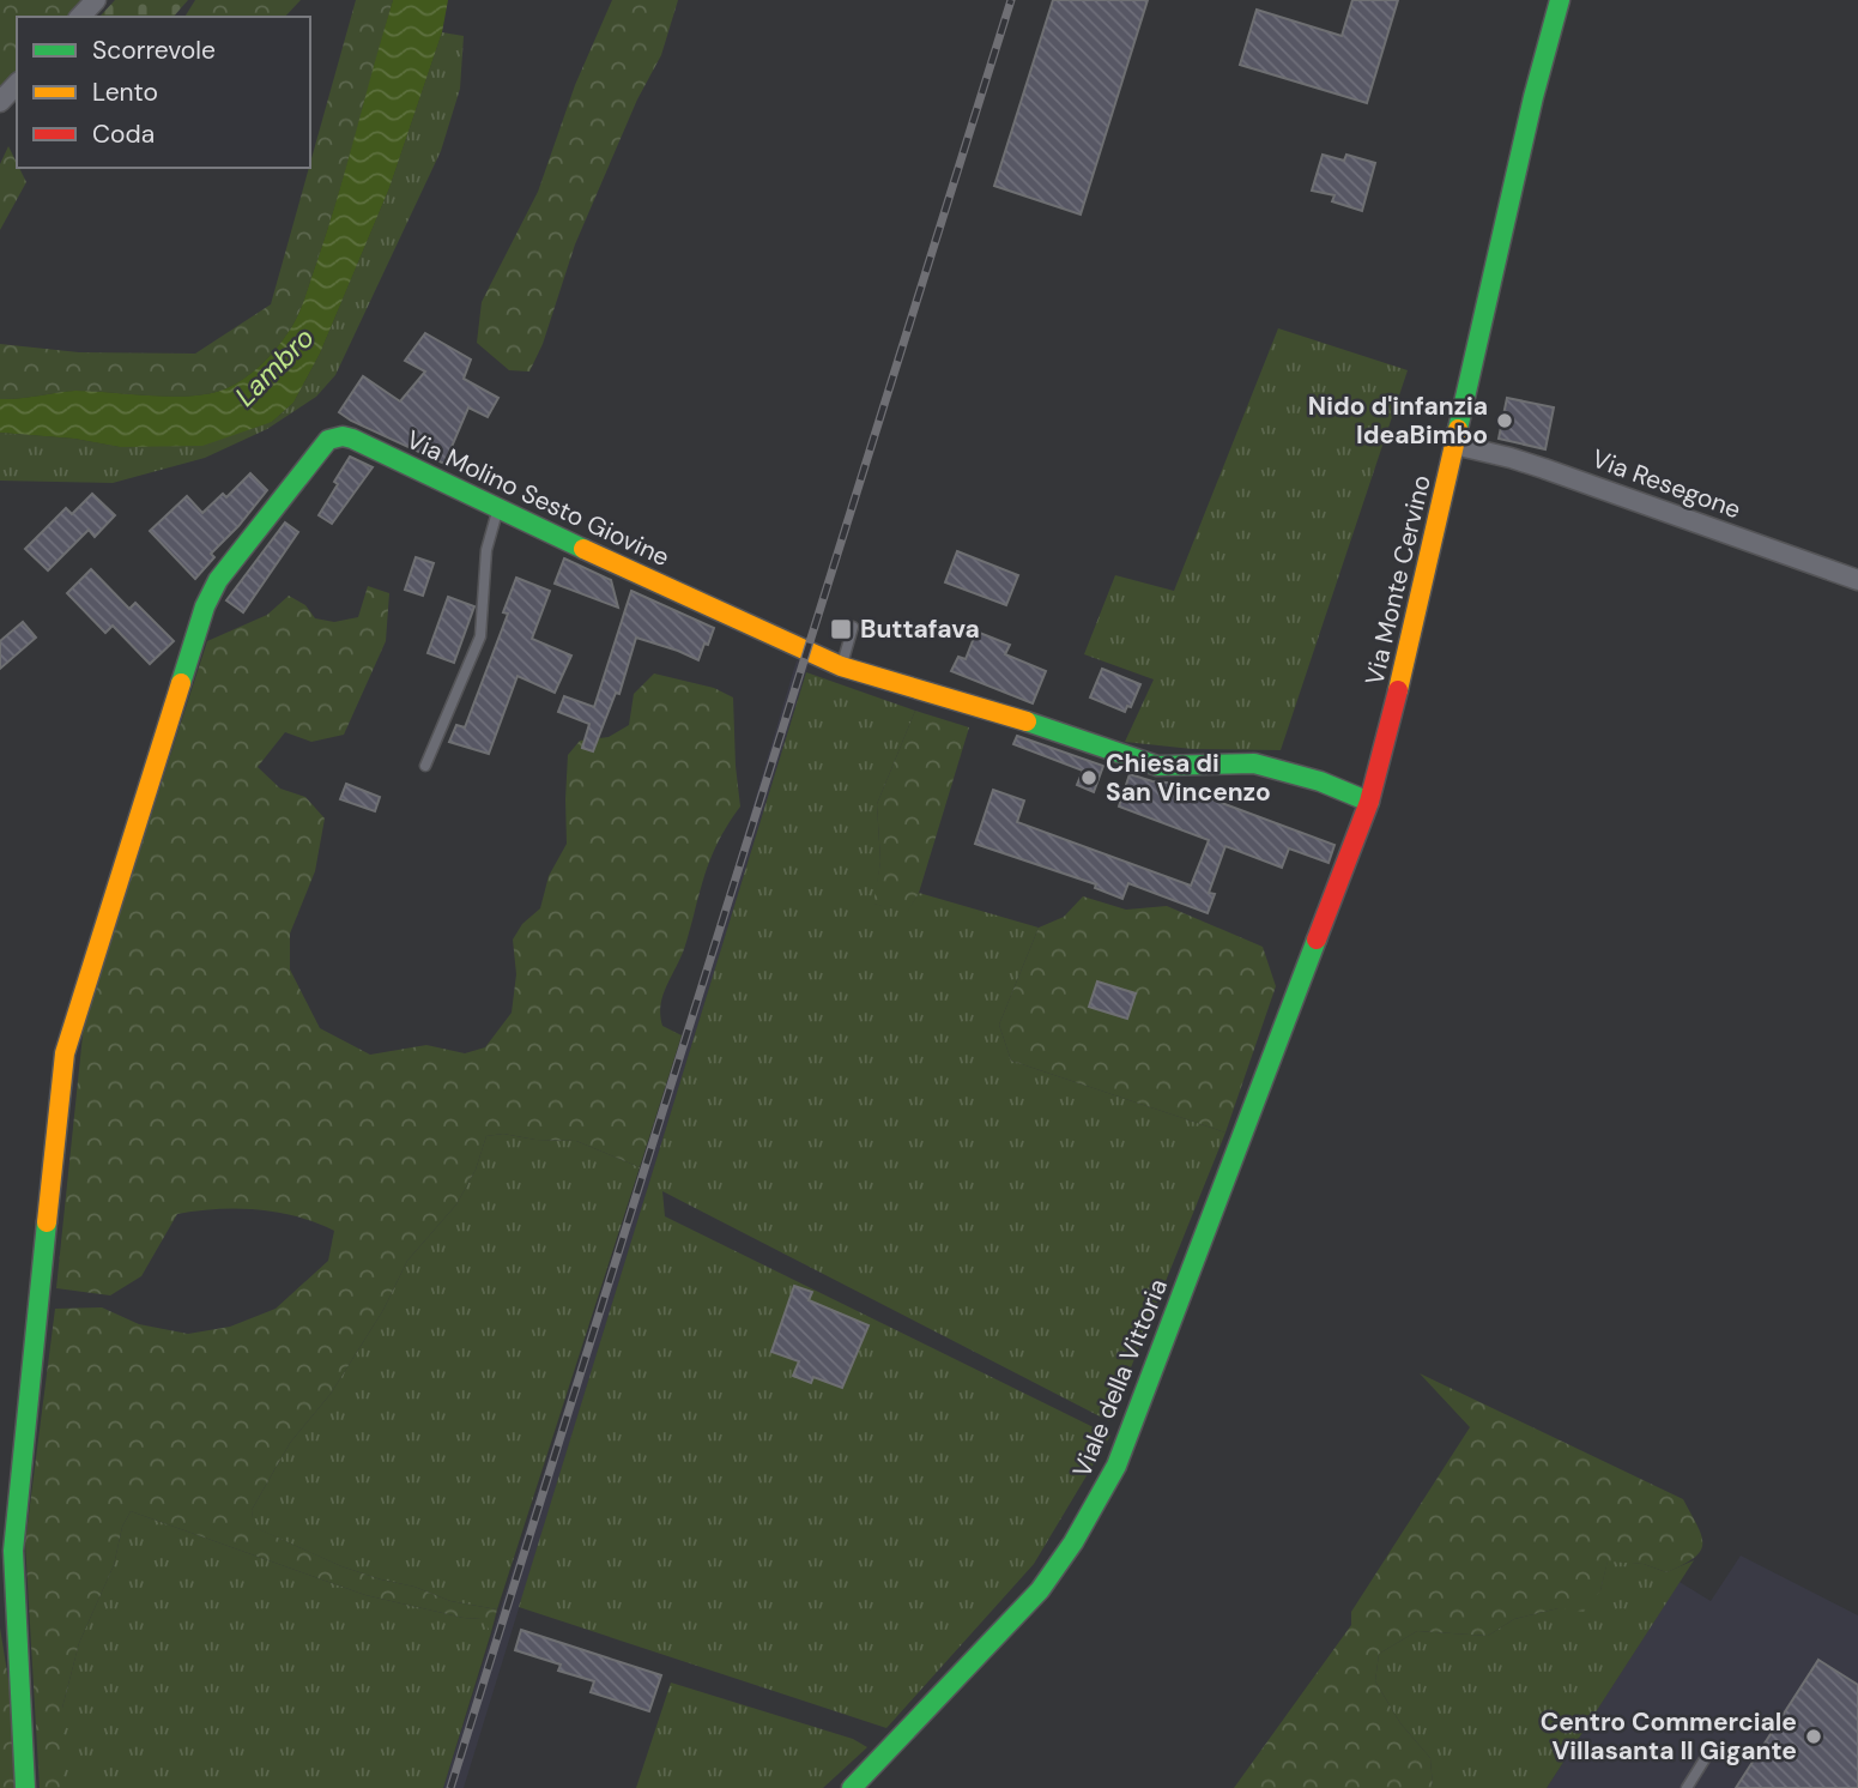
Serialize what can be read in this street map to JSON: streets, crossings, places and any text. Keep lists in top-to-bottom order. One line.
{"streets":{"street":["Via Resegone","Via Molino Sesto Giovine","Via Monte Cervino","Viale della Vittoria"]},"crossings":[["Via Resegone","Via Monte Cervino"],["Via Molino Sesto Giovine","Via Monte Cervino"],["Via Monte Cervino","Viale della Vittoria"]],"water":["Lambro"],"places":{"other":["Nido d'infanzia IdeaBimbo","Chiesa di San Vincenzo","Centro Commerciale Villasanta Il Gigante"],"transit":["Buttafava"]},"legend":["Scorrevole","Lento","Coda"]}
